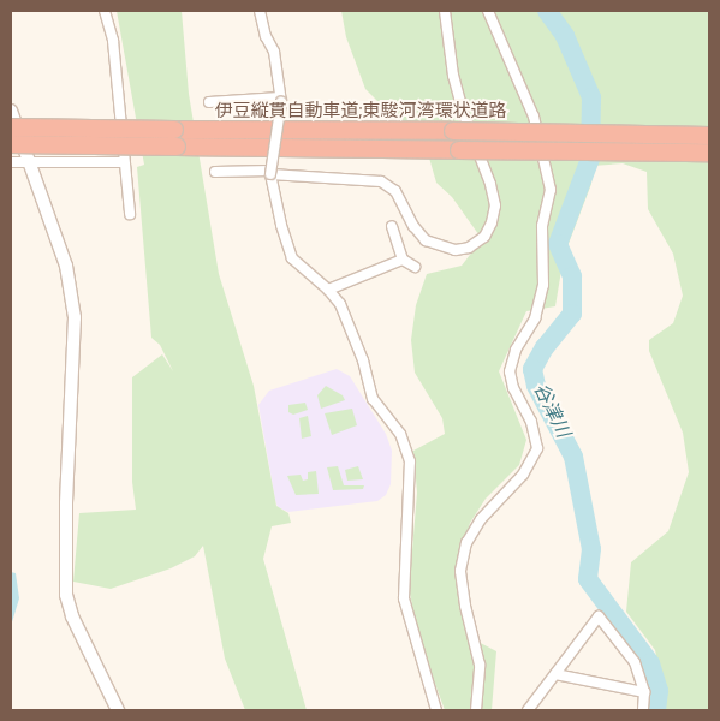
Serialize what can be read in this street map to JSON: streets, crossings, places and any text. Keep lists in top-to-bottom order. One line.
{"streets":{"highway":["伊豆縦貫自動車道;東駿河湾環状道路"]},"water":["谷津川"]}
